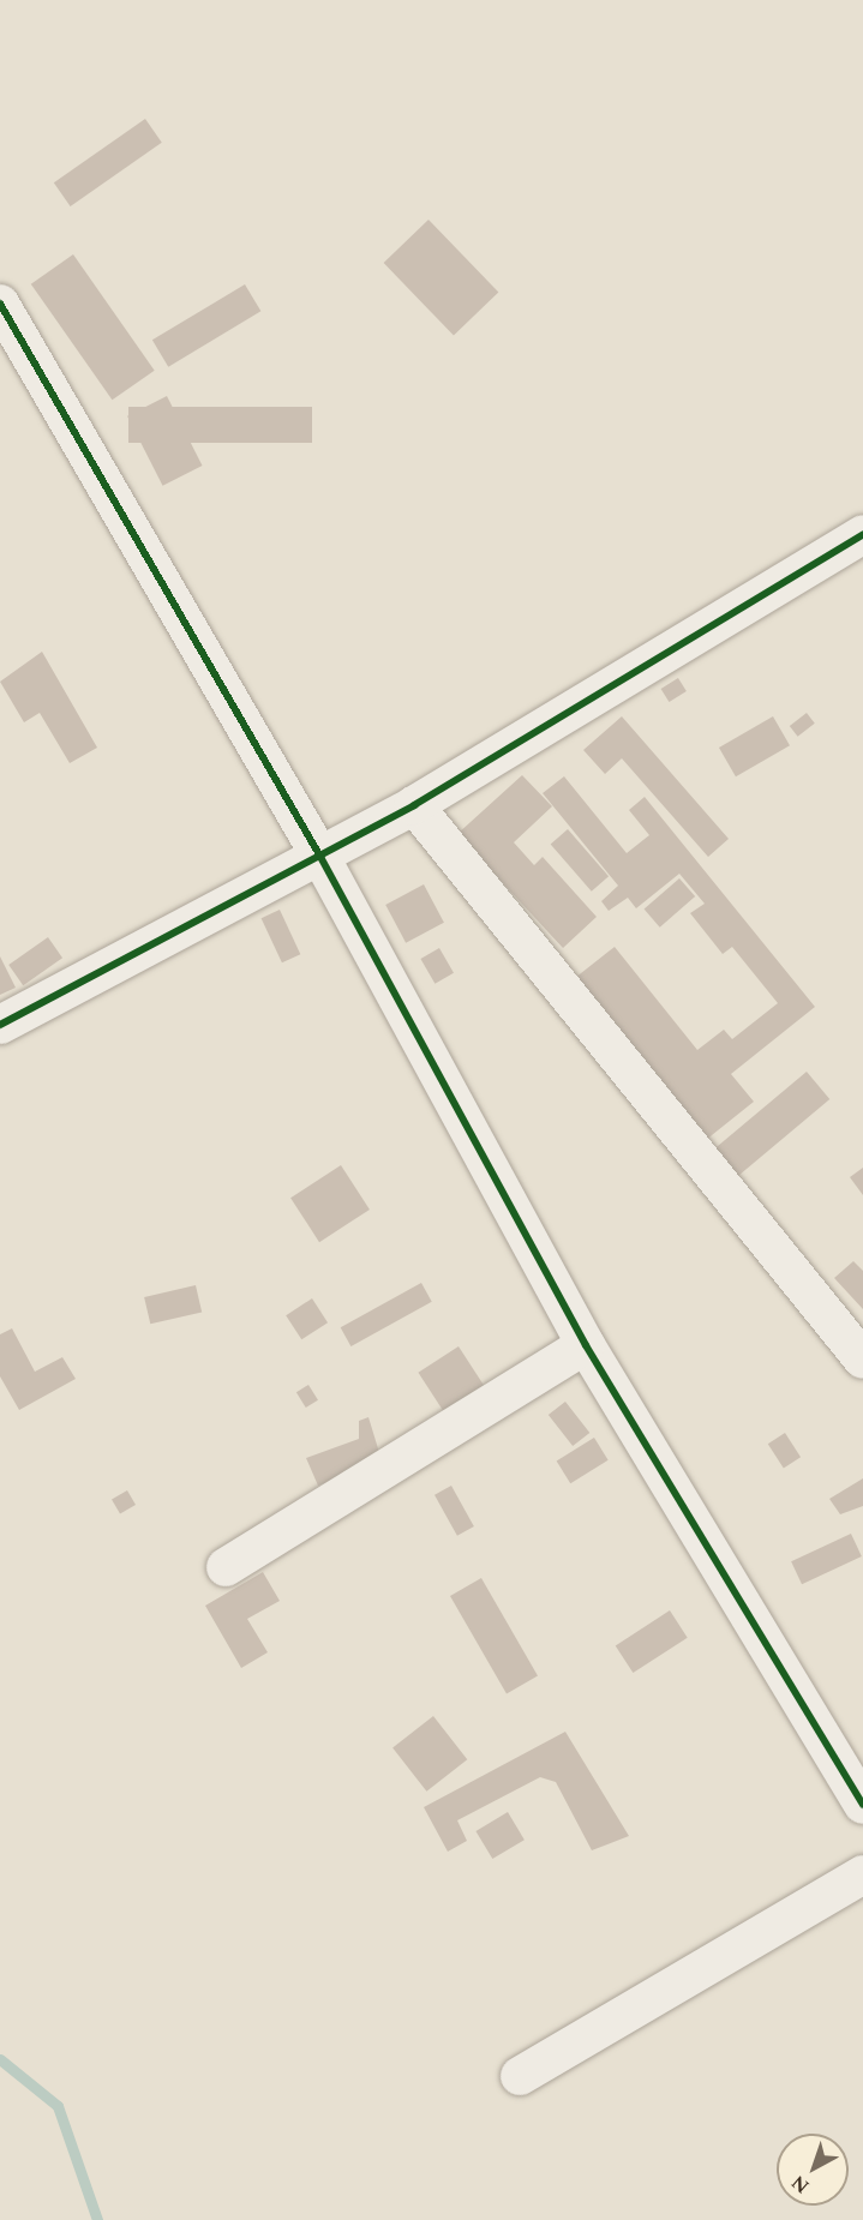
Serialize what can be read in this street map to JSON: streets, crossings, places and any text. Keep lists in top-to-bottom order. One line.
{"north":"bottom left"}
